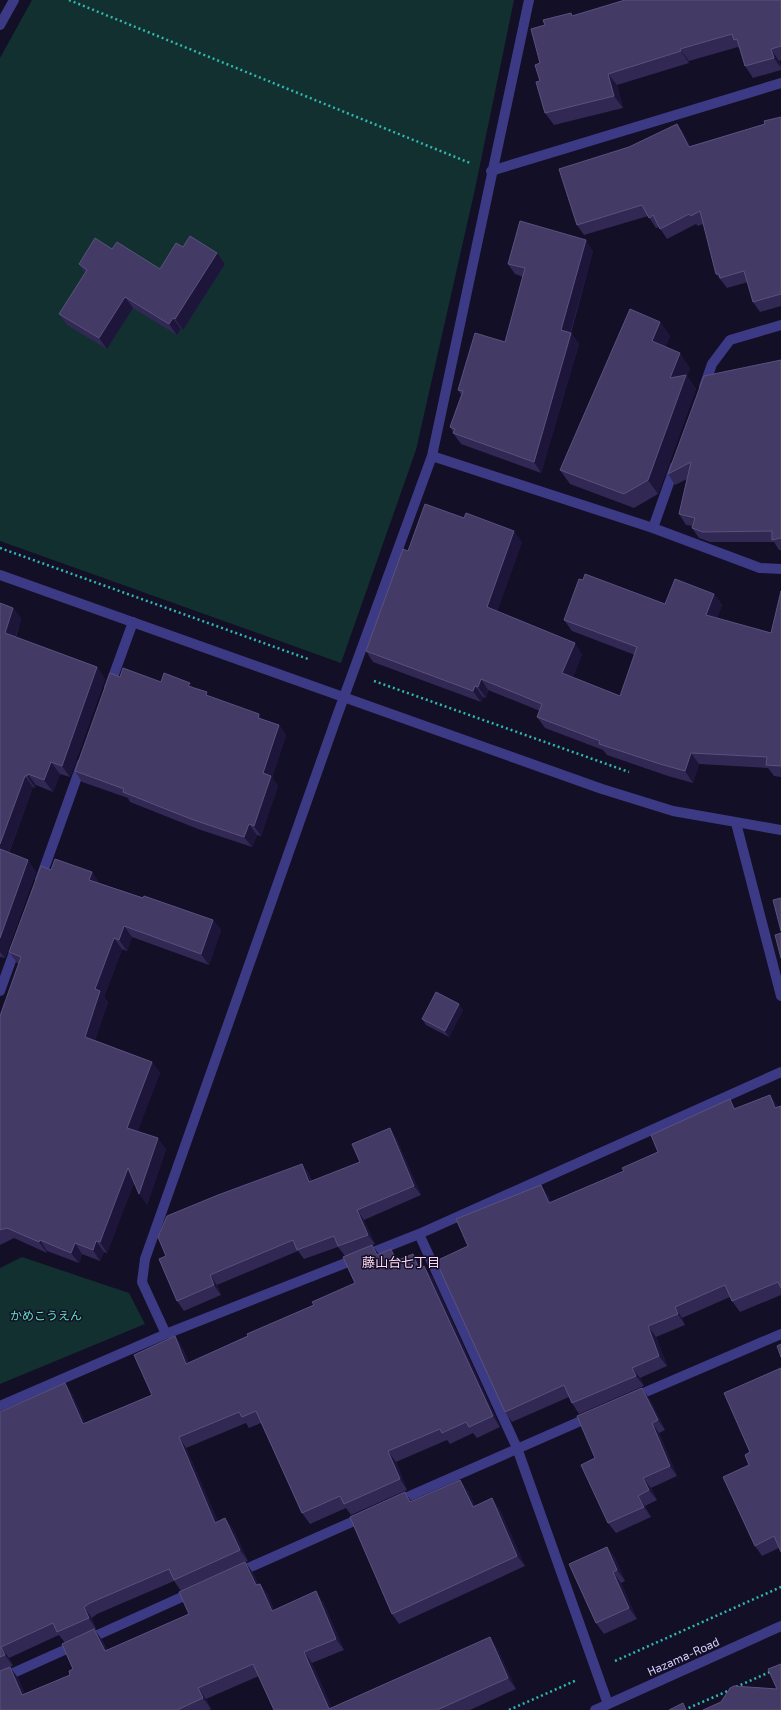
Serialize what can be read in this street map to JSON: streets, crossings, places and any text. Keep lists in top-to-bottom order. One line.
{"streets":{"street":["Hazama-Road"]},"districts":["藤山台七丁目"],"parks":["かめこうえん"]}
